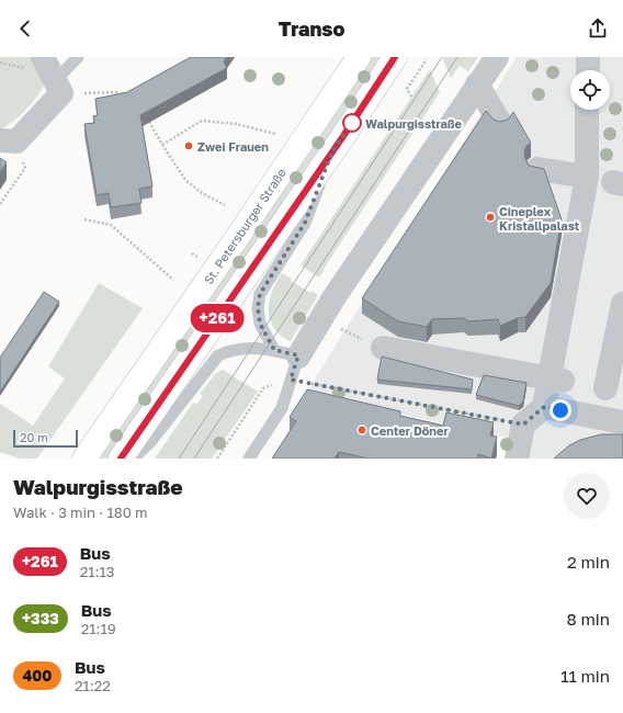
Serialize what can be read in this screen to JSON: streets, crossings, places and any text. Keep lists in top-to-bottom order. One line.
{"streets":{"main road":["St. Petersburger Straße"]},"places":["Walpurgisstraße","Zwei Frauen","Cineplex Kristallpalast","Center Döner"],"lines":["bus line +261"],"scale_bar":"20 m","page":{"header":"Transo","on_map":"+261","scale":"20 m","heading":["Walpurgisstraße","Walk · 3 min · 180 m"],"list":[{"mark":"+261","name":"Bus","note":"21:13","value":"2 min"},{"mark":"+333","name":"Bus","note":"21:19","value":"8 min"},{"mark":"400","name":"Bus","note":"21:22","value":"11 min"}]}}
